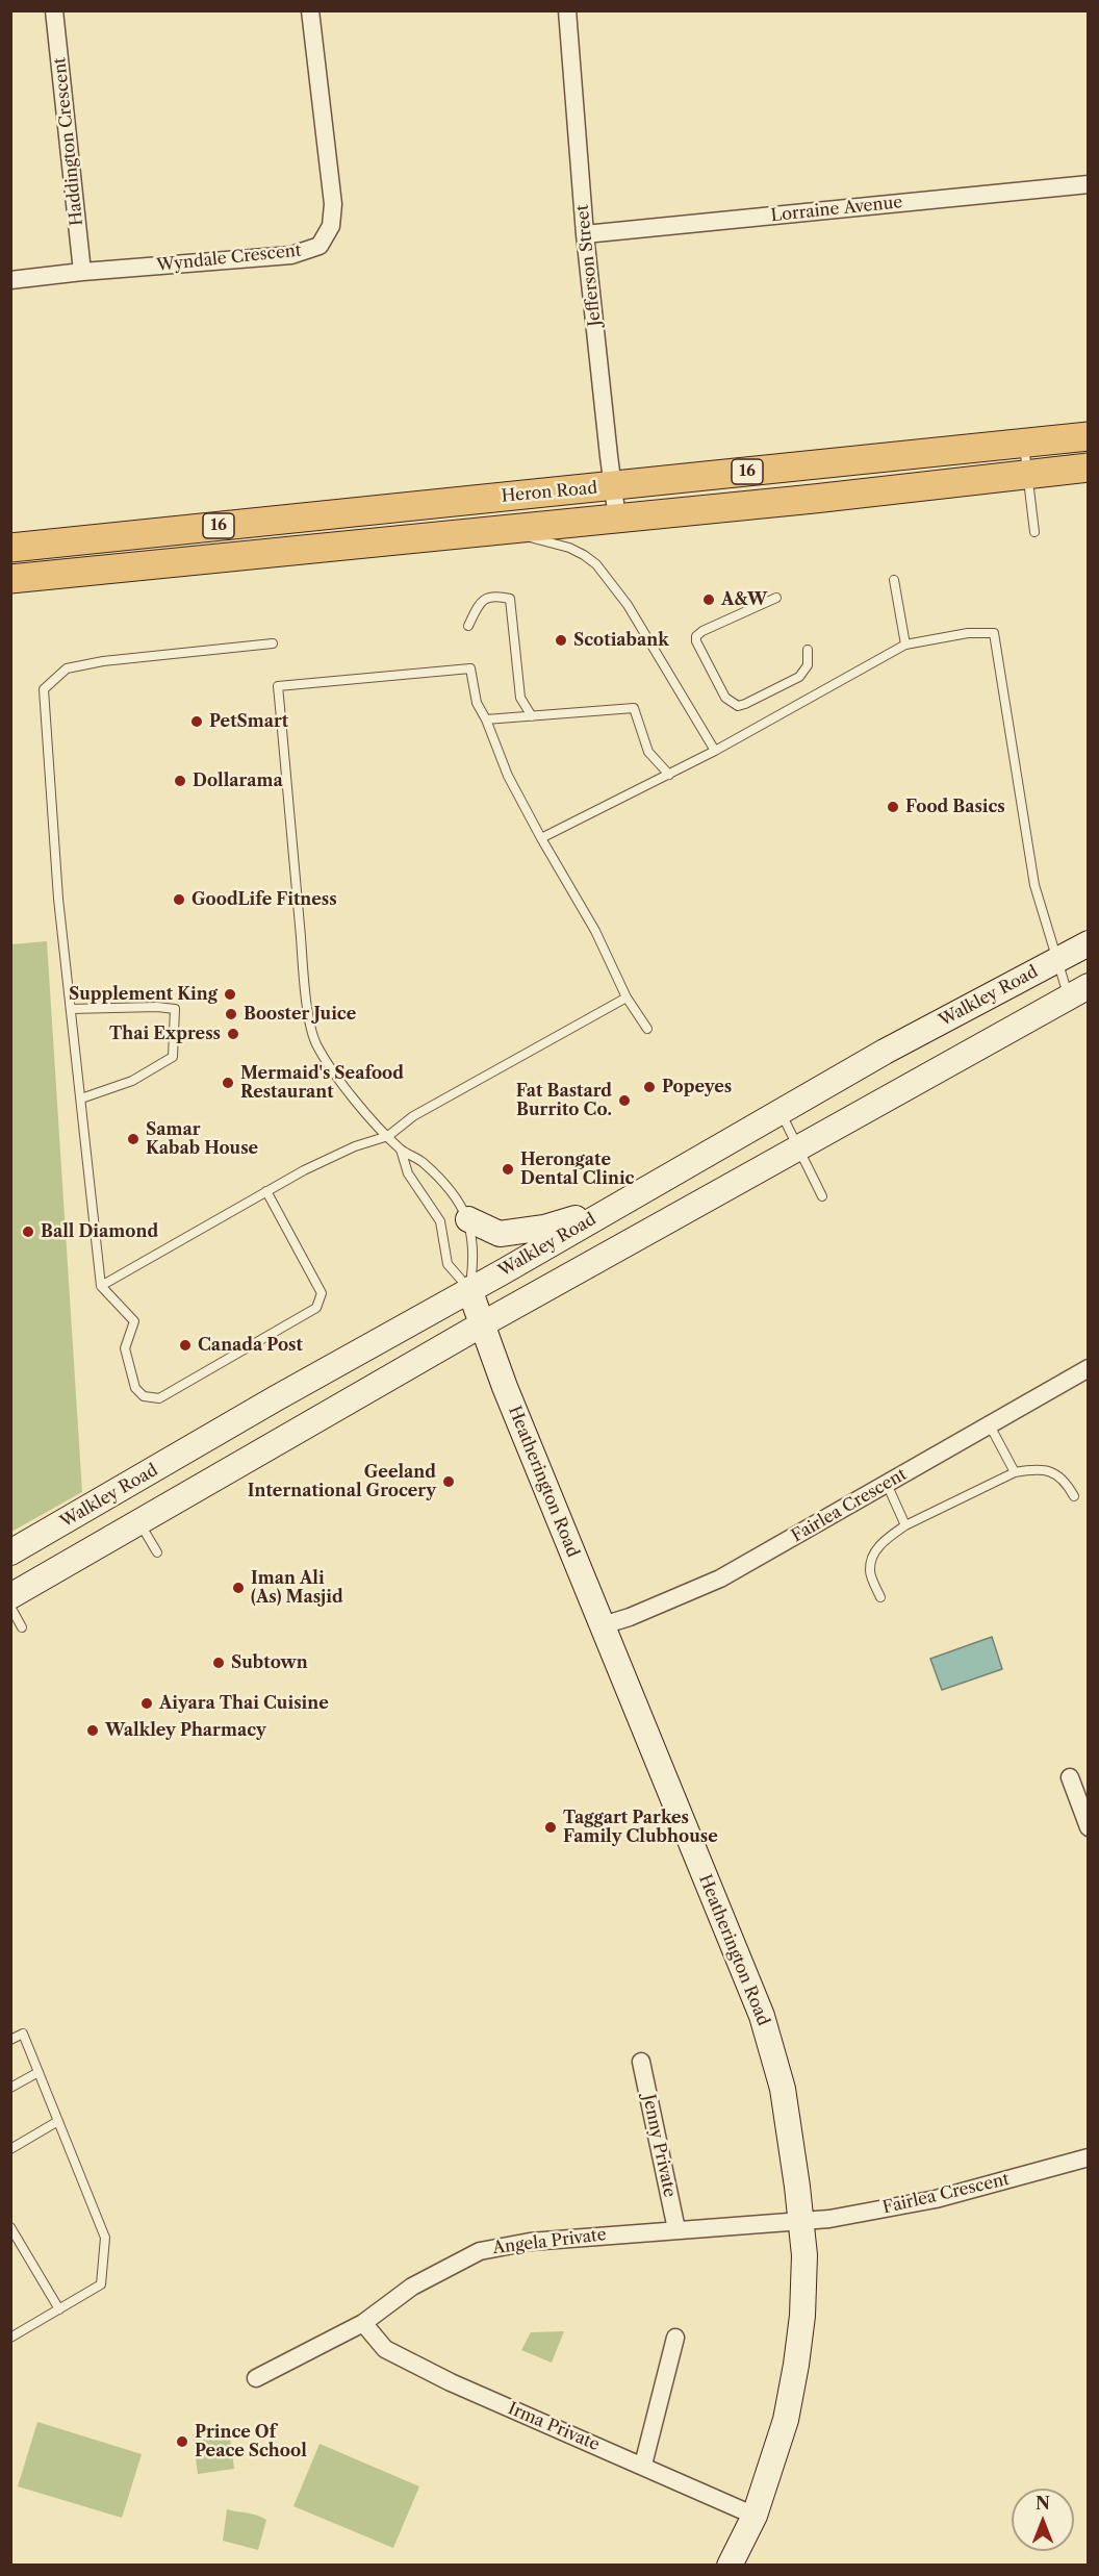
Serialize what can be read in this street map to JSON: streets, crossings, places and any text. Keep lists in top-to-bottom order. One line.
{"streets":{"main road":["16","Heron Road","Walkley Road","Heatherington Road"],"street":["Haddington Crescent","Lorraine Avenue","Wyndale Crescent","Jefferson Street","Fairlea Crescent","Jenny Private","Angela Private","Irma Private"]},"crossings":[["Haddington Crescent","Wyndale Crescent"],["Lorraine Avenue","Jefferson Street"],["Jefferson Street","Heron Road"],["Walkley Road","Heatherington Road"],["Heatherington Road","Fairlea Crescent"],["Heatherington Road","Angela Private"],["Heatherington Road","Irma Private"],["Fairlea Crescent","Angela Private"],["Jenny Private","Angela Private"],["Angela Private","Irma Private"]],"places":["A&W","Scotiabank","PetSmart","Dollarama","Food Basics","GoodLife Fitness","Supplement King","Booster Juice","Thai Express","Mermaid's Seafood Restaurant","Popeyes","Fat Bastard Burrito Co.","Samar Kabab House","Herongate Dental Clinic","Ball Diamond","Canada Post","Geeland International Grocery","Iman Ali (As) Masjid","Subtown","Aiyara Thai Cuisine","Walkley Pharmacy","Taggart Parkes Family Clubhouse","Prince Of Peace School"],"north":"top"}
